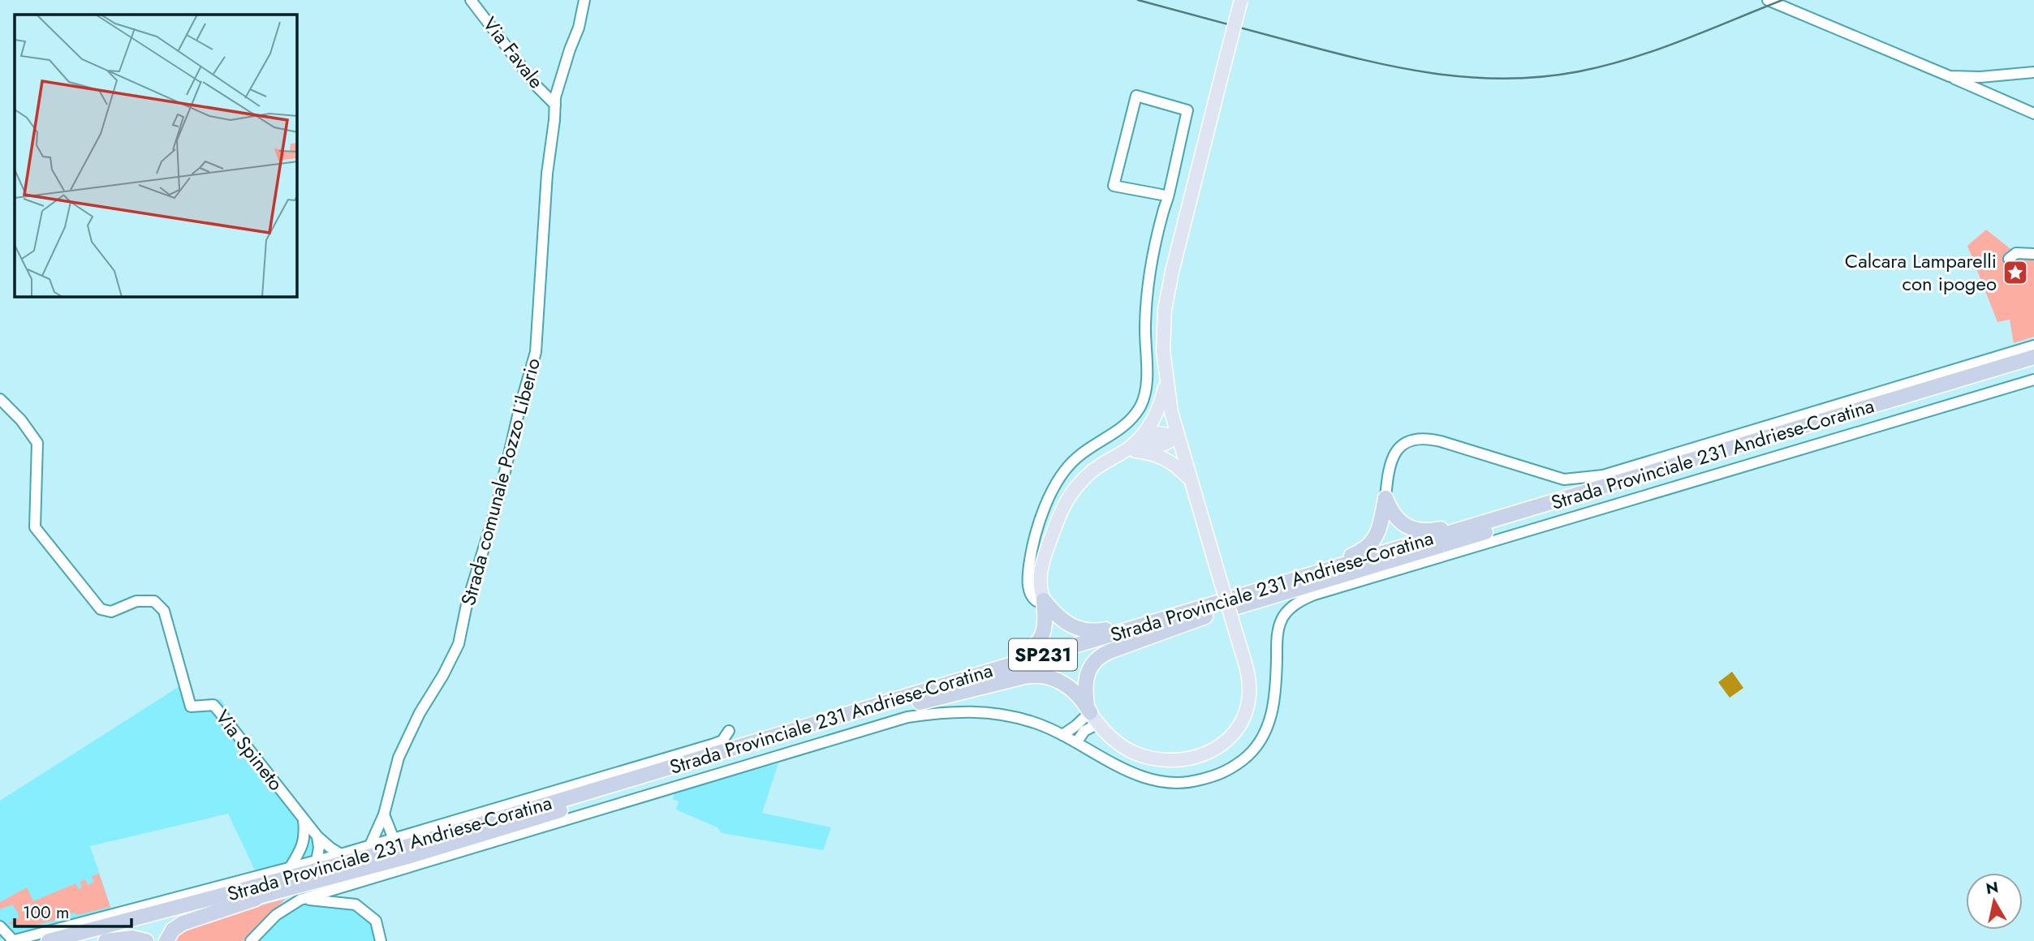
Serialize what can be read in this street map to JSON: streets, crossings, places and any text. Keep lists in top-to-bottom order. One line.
{"streets":{"highway":["Strada Provinciale 231 Andriese-Coratina","SP231"],"street":["Via Favale","Strada comunale Pozzo Liberio","Via Spineto"]},"crossings":[["Via Favale","Strada comunale Pozzo Liberio"],["Strada Provinciale 231 Andriese-Coratina","SP231"]],"places":{"place":["Calcara Lamparelli con ipogeo"]},"scale_bar":"100 m","north":"top"}
